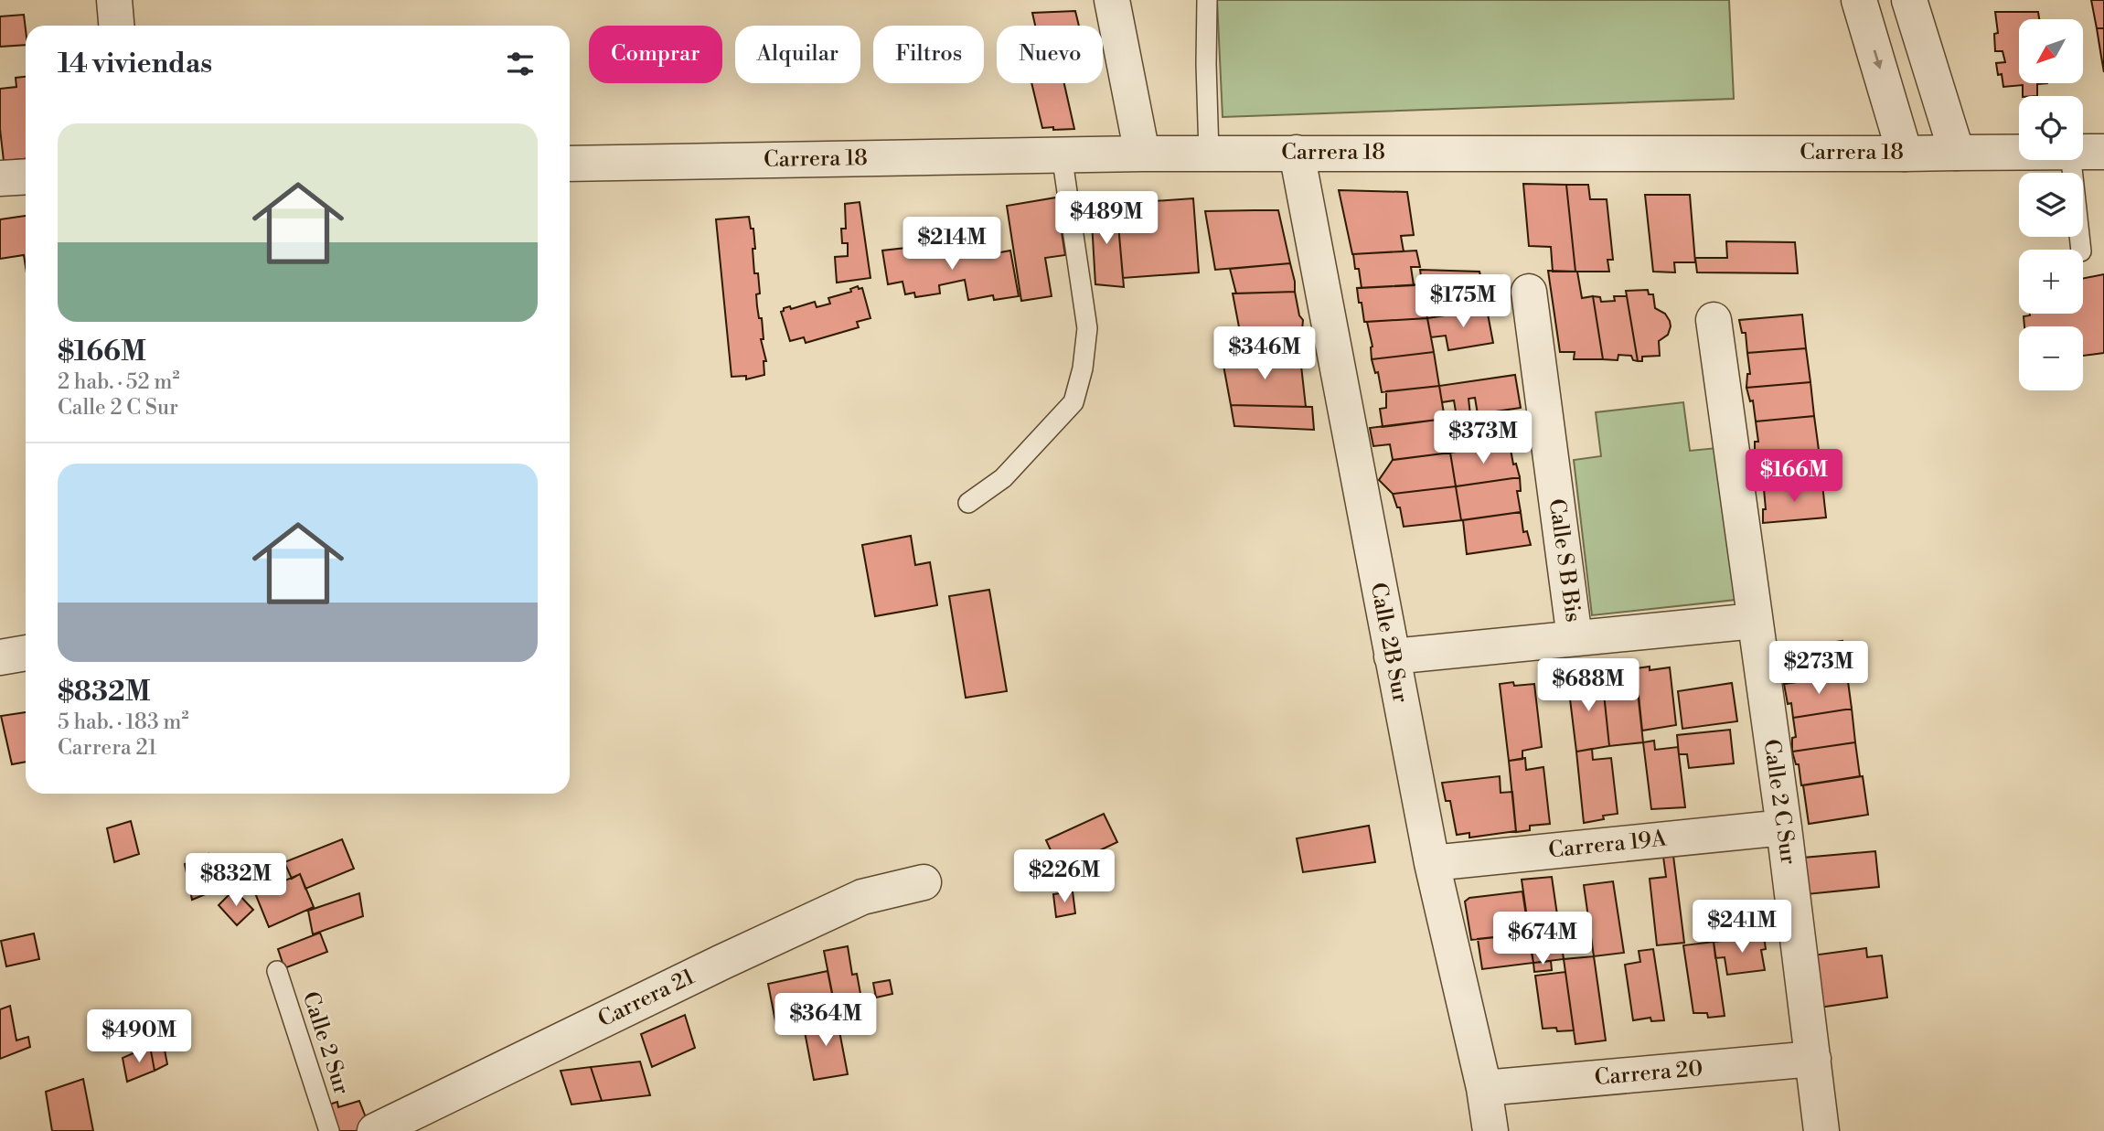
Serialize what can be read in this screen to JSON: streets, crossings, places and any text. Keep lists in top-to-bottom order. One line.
{"streets":{"street":["Carrera 18","Calle S B Bis","Calle 2B Sur","Calle 2 C Sur","Carrera 19A","Carrera 21","Carrera 20"],"lane":["Calle 2 Sur"]},"crossings":[["Carrera 18","Calle 2B Sur"],["Calle 2B Sur","Carrera 19A"],["Calle 2B Sur","Carrera 20"],["Calle 2 C Sur","Carrera 19A"],["Calle 2 C Sur","Carrera 20"]],"north":"bottom left","page":{"map_buttons":["+","−"],"chip":["Comprar","Alquilar","Filtros","Nuevo"],"heading":"14 viviendas","list":[{"name":"$166M","note":"2 hab. · 52 m² · Calle 2 C Sur"},{"name":"$832M","note":"5 hab. · 183 m² · Carrera 21"}],"price":["$489M","$214M","$175M","$346M","$373M","$166M","$273M","$688M","$226M","$832M","$241M","$674M","$364M","$490M"]}}
